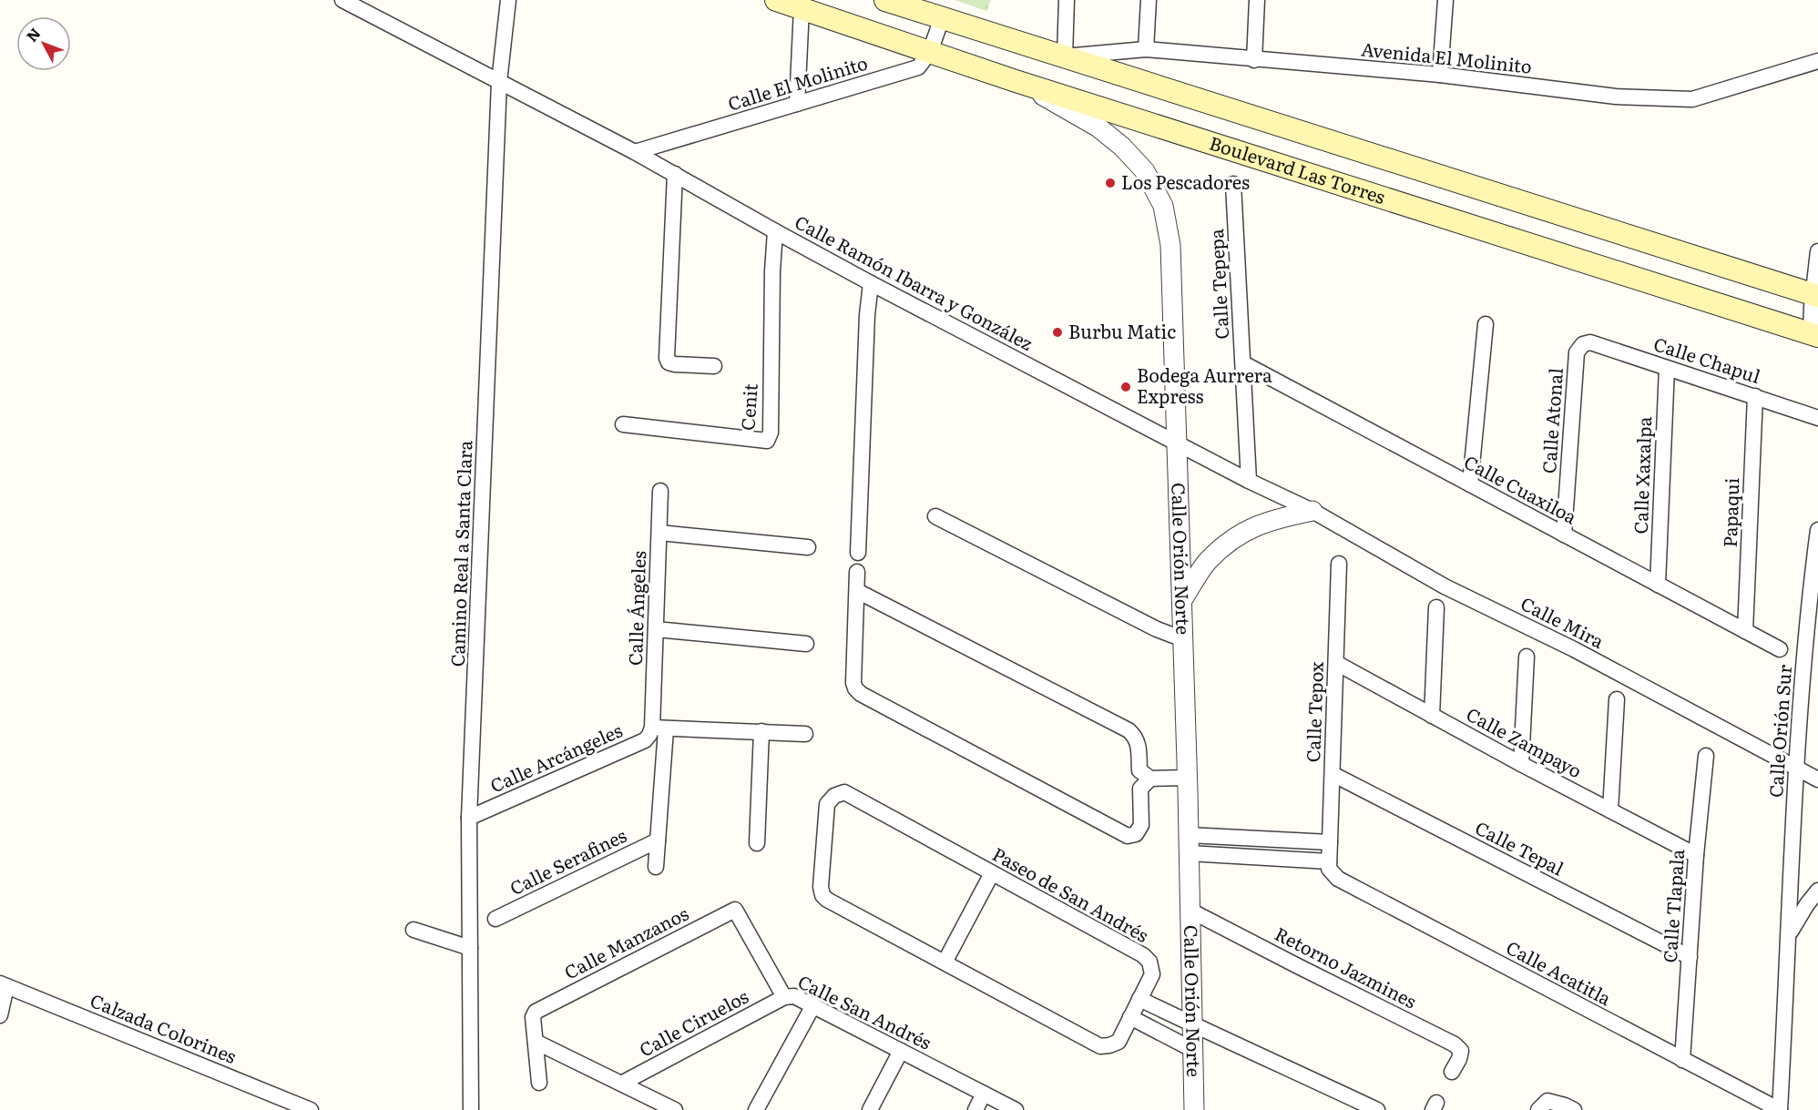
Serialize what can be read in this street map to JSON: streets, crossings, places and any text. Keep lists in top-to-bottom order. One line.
{"streets":{"main road":["Boulevard Las Torres"],"street":["Avenida El Molinito","Calle El Molinito","Calle Ramón Ibarra y González","Calle Tepepa","Calle Chapul","Cenit","Calle Atonal","Calle Xaxalpa","Calle Cuaxiloa","Papaqui","Camino Real a Santa Clara","Calle Orión Norte","Calle Ángeles","Calle Mira","Calle Tepox","Calle Orión Sur","Calle Zampayo","Calle Arcángeles","Calle Tepal","Calle Serafines","Paseo de San Andrés","Calle Tlapala","Calle Manzanos","Retorno Jazmines","Calle Acatitla","Calle San Andrés","Calle Ciruelos","Calzada Colorines"]},"crossings":[["Avenida El Molinito","Boulevard Las Torres"],["Calle El Molinito","Boulevard Las Torres"],["Calle El Molinito","Calle Ramón Ibarra y González"],["Boulevard Las Torres","Calle Orión Norte"],["Calle Ramón Ibarra y González","Calle Tepepa"],["Calle Ramón Ibarra y González","Cenit"],["Calle Ramón Ibarra y González","Camino Real a Santa Clara"],["Calle Ramón Ibarra y González","Calle Orión Norte"],["Calle Ramón Ibarra y González","Calle Mira"],["Calle Tepepa","Calle Cuaxiloa"],["Calle Chapul","Calle Atonal"],["Calle Chapul","Calle Xaxalpa"],["Calle Chapul","Papaqui"],["Calle Atonal","Calle Cuaxiloa"],["Calle Xaxalpa","Calle Cuaxiloa"],["Calle Cuaxiloa","Papaqui"],["Camino Real a Santa Clara","Calle Arcángeles"],["Calle Orión Norte","Retorno Jazmines"],["Calle Ángeles","Calle Arcángeles"],["Calle Ángeles","Calle Serafines"],["Calle Mira","Calle Orión Sur"],["Calle Tepox","Calle Zampayo"],["Calle Tepox","Calle Tepal"],["Calle Tepox","Calle Acatitla"],["Calle Orión Sur","Calle Acatitla"],["Calle Zampayo","Calle Tlapala"],["Calle Tepal","Calle Tlapala"],["Calle Tlapala","Calle Acatitla"],["Calle Manzanos","Calle San Andrés"],["Calle San Andrés","Calle Ciruelos"]],"places":["Los Pescadores","Burbu Matic","Bodega Aurrera Express"],"north":"top left"}
